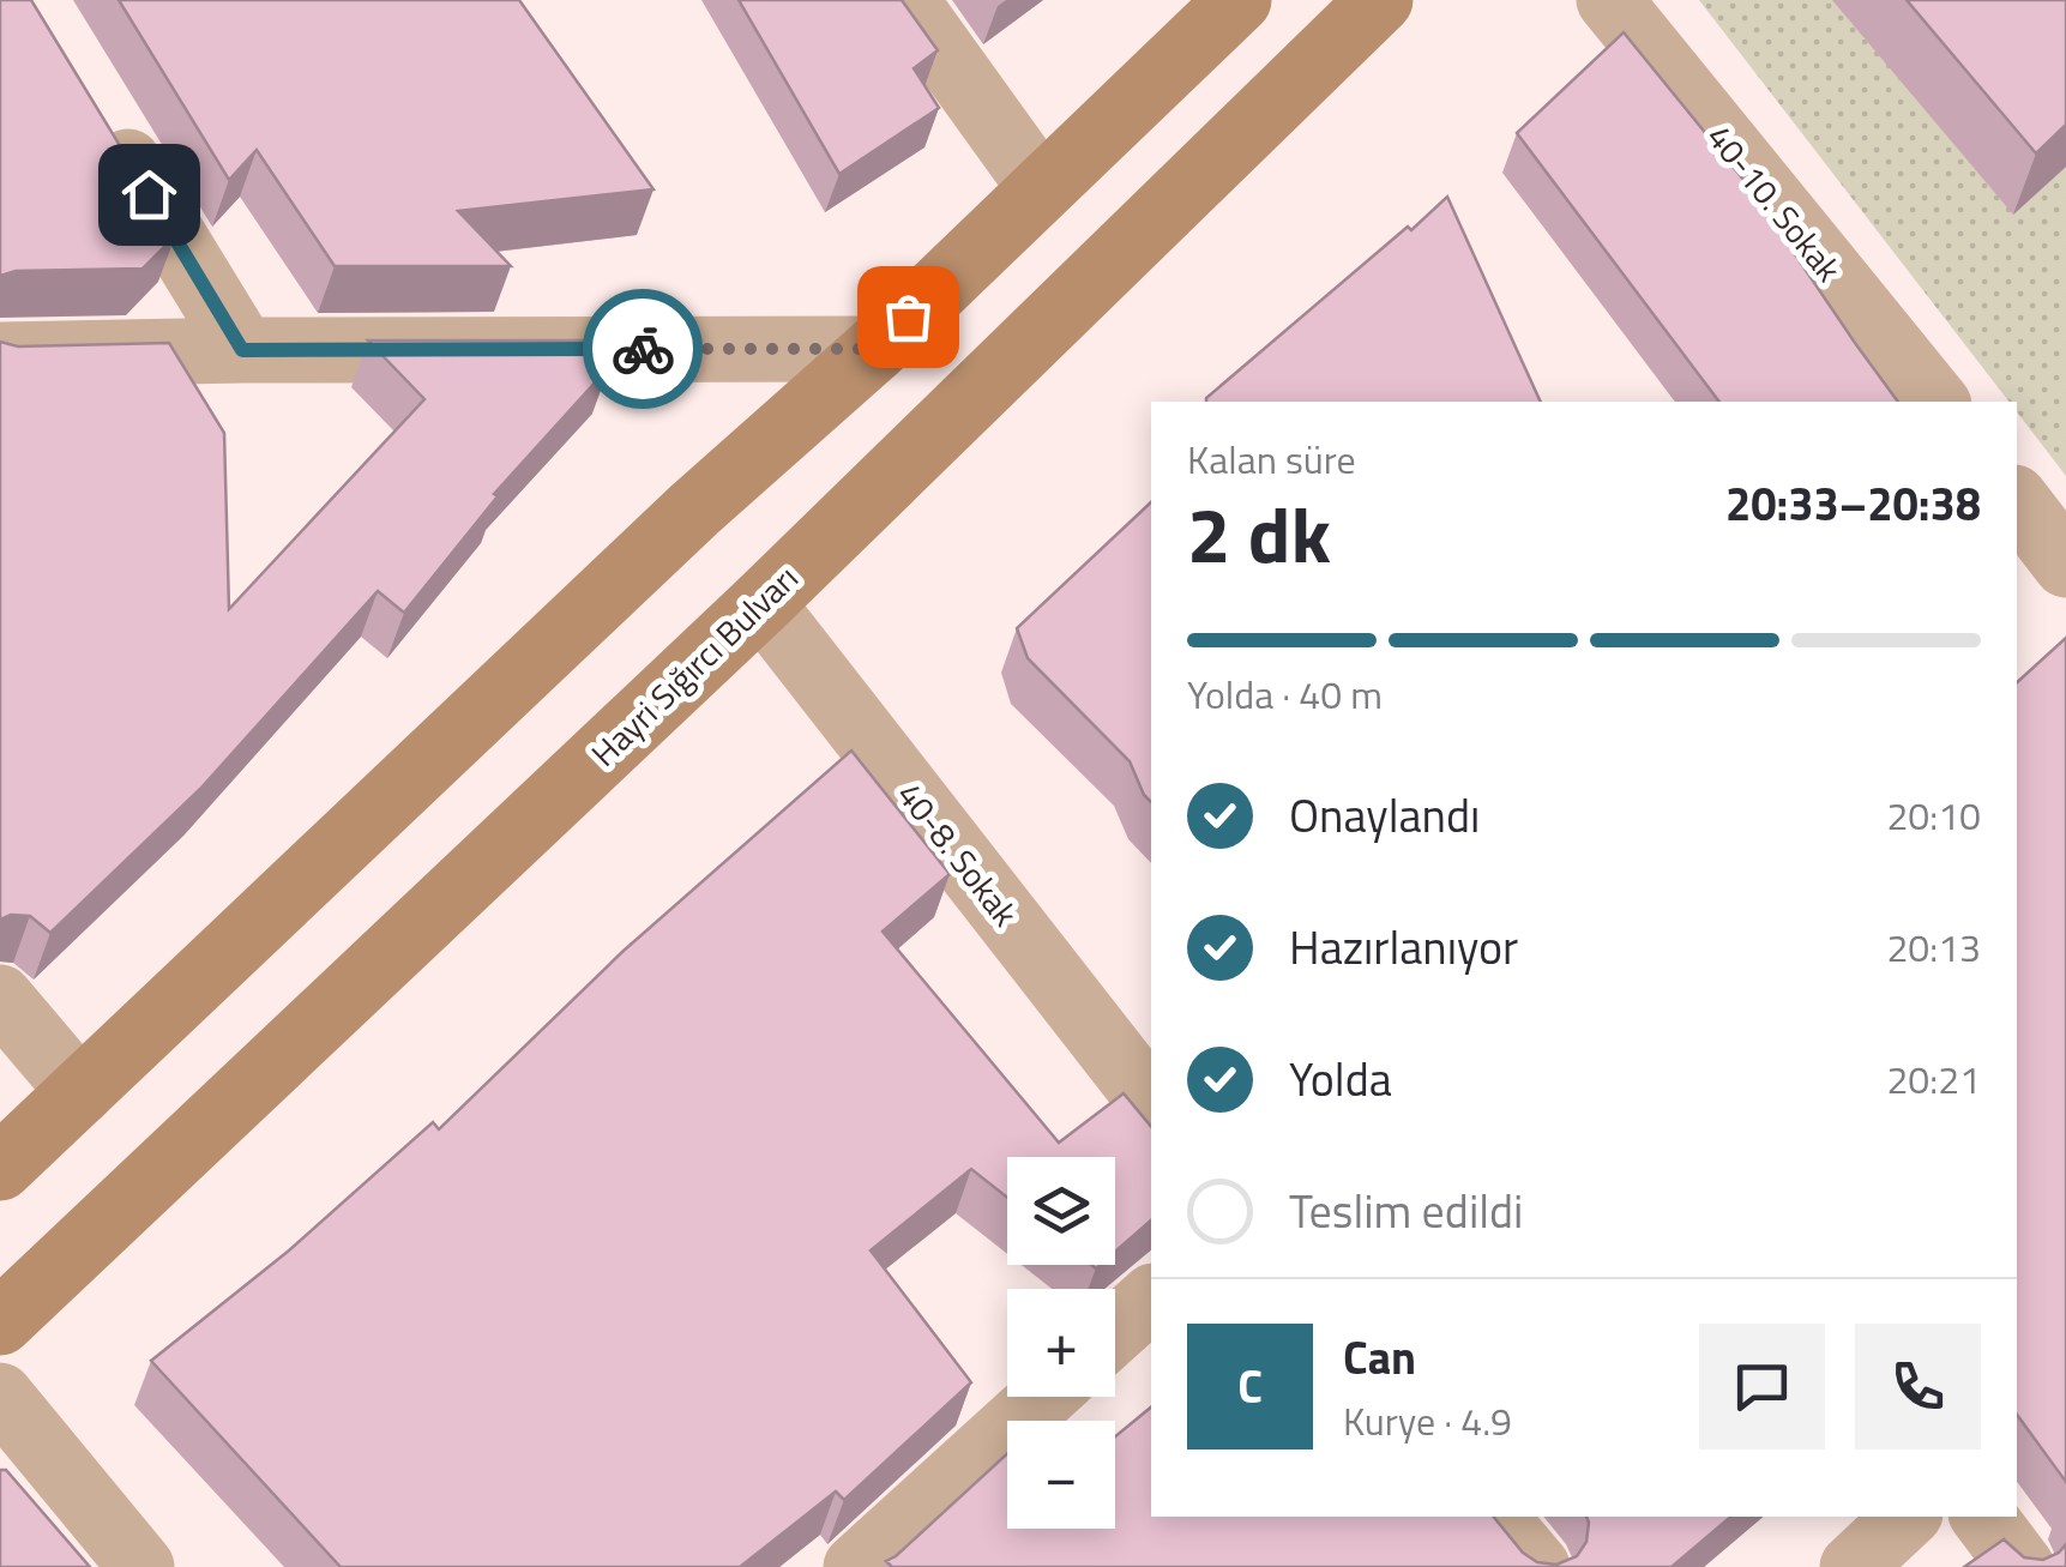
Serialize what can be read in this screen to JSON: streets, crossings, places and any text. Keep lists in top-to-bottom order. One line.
{"streets":{"main road":["Hayri Sığırcı Bulvarı"],"street":["40-10. Sokak","40-8. Sokak"]},"crossings":[["Hayri Sığırcı Bulvarı","40-8. Sokak"]],"page":{"heading":["2 dk","Kalan süre","20:33–20:38"],"panel":["Can","Kurye · 4.9"],"bar":"Yolda · 40 m","list":[["Onaylandı","20:10"],["Hazırlanıyor","20:13"],["Yolda","20:21"],"Teslim edildi"],"map_buttons":["+","−"],"round":"C"}}
